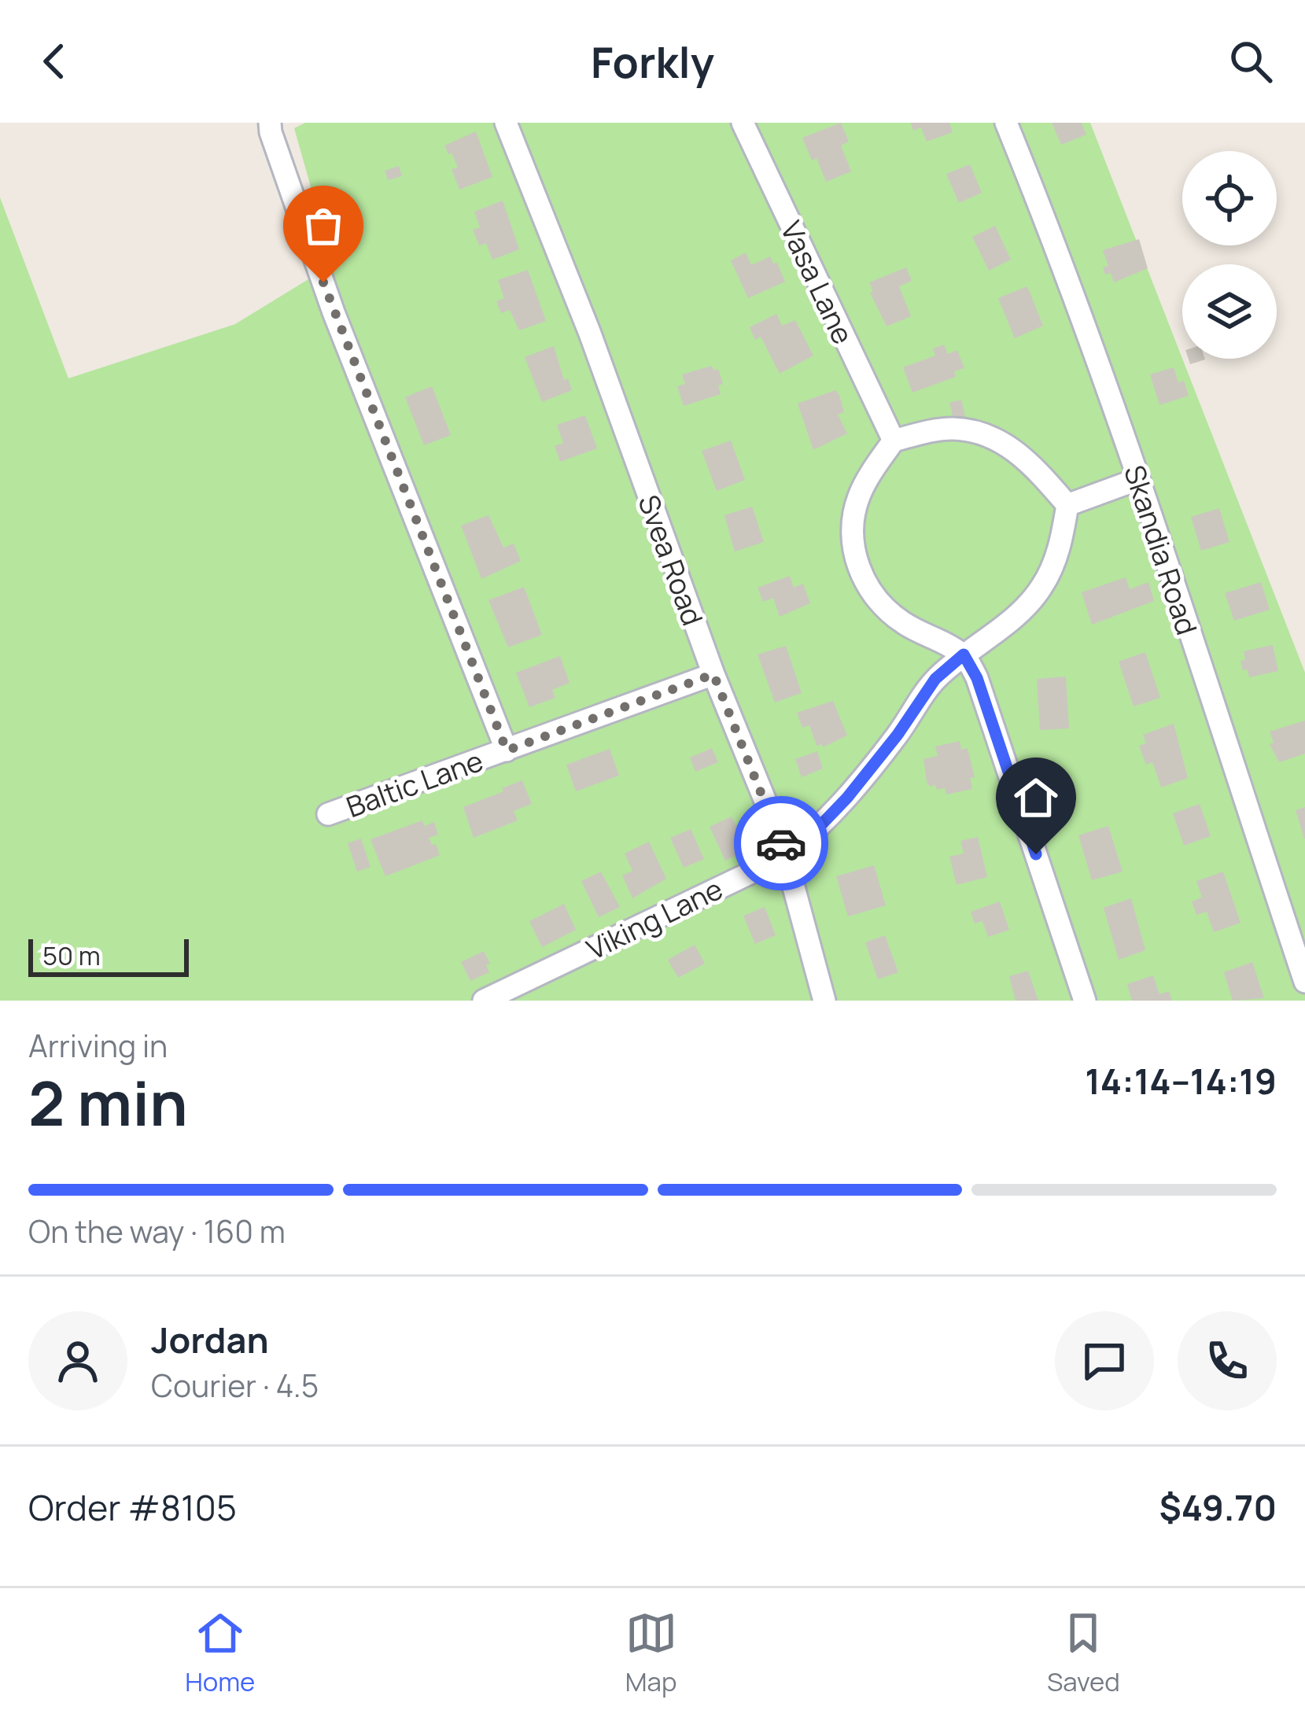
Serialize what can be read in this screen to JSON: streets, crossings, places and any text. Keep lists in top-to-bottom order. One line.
{"streets":{"street":["Vasa Lane","Skandia Road","Svea Road","Baltic Lane","Viking Lane"]},"crossings":[["Vasa Lane","Viking Lane"],["Svea Road","Baltic Lane"],["Svea Road","Viking Lane"]],"scale_bar":"50 m","page":{"header":"Forkly","scale":"50 m","heading":["2 min","Arriving in","14:14–14:19"],"panel":["Jordan","Courier · 4.5","Order #8105","$49.70"],"bar":"On the way · 160 m","tabs":["Home","Map","Saved"]}}
